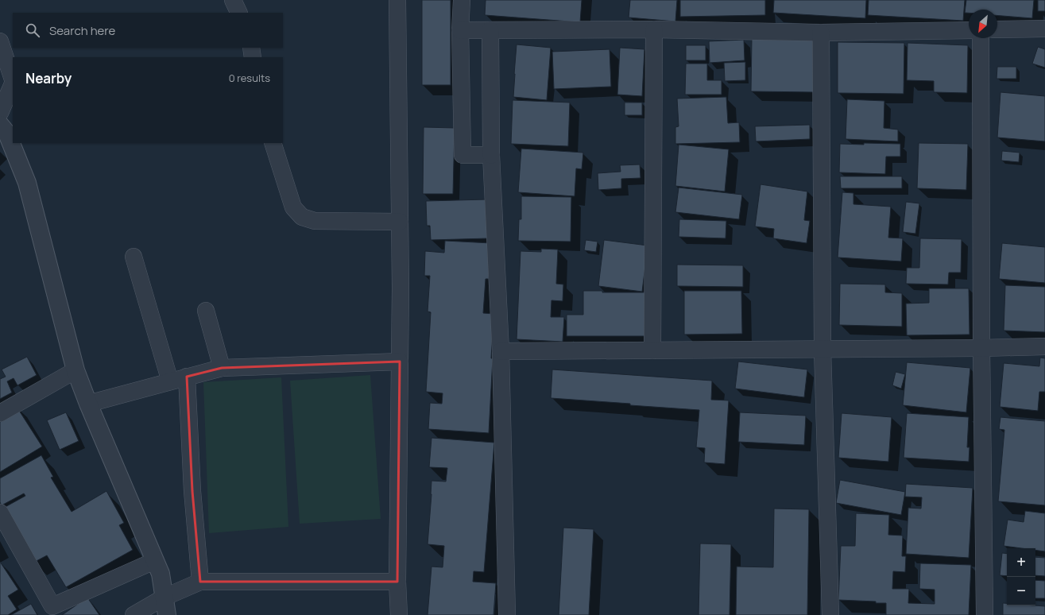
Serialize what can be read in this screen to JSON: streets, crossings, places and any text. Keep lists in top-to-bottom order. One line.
{"north":"bottom left","page":{"search":"Search here","heading":["Nearby","0 results"],"map_buttons":["+","−"]}}
